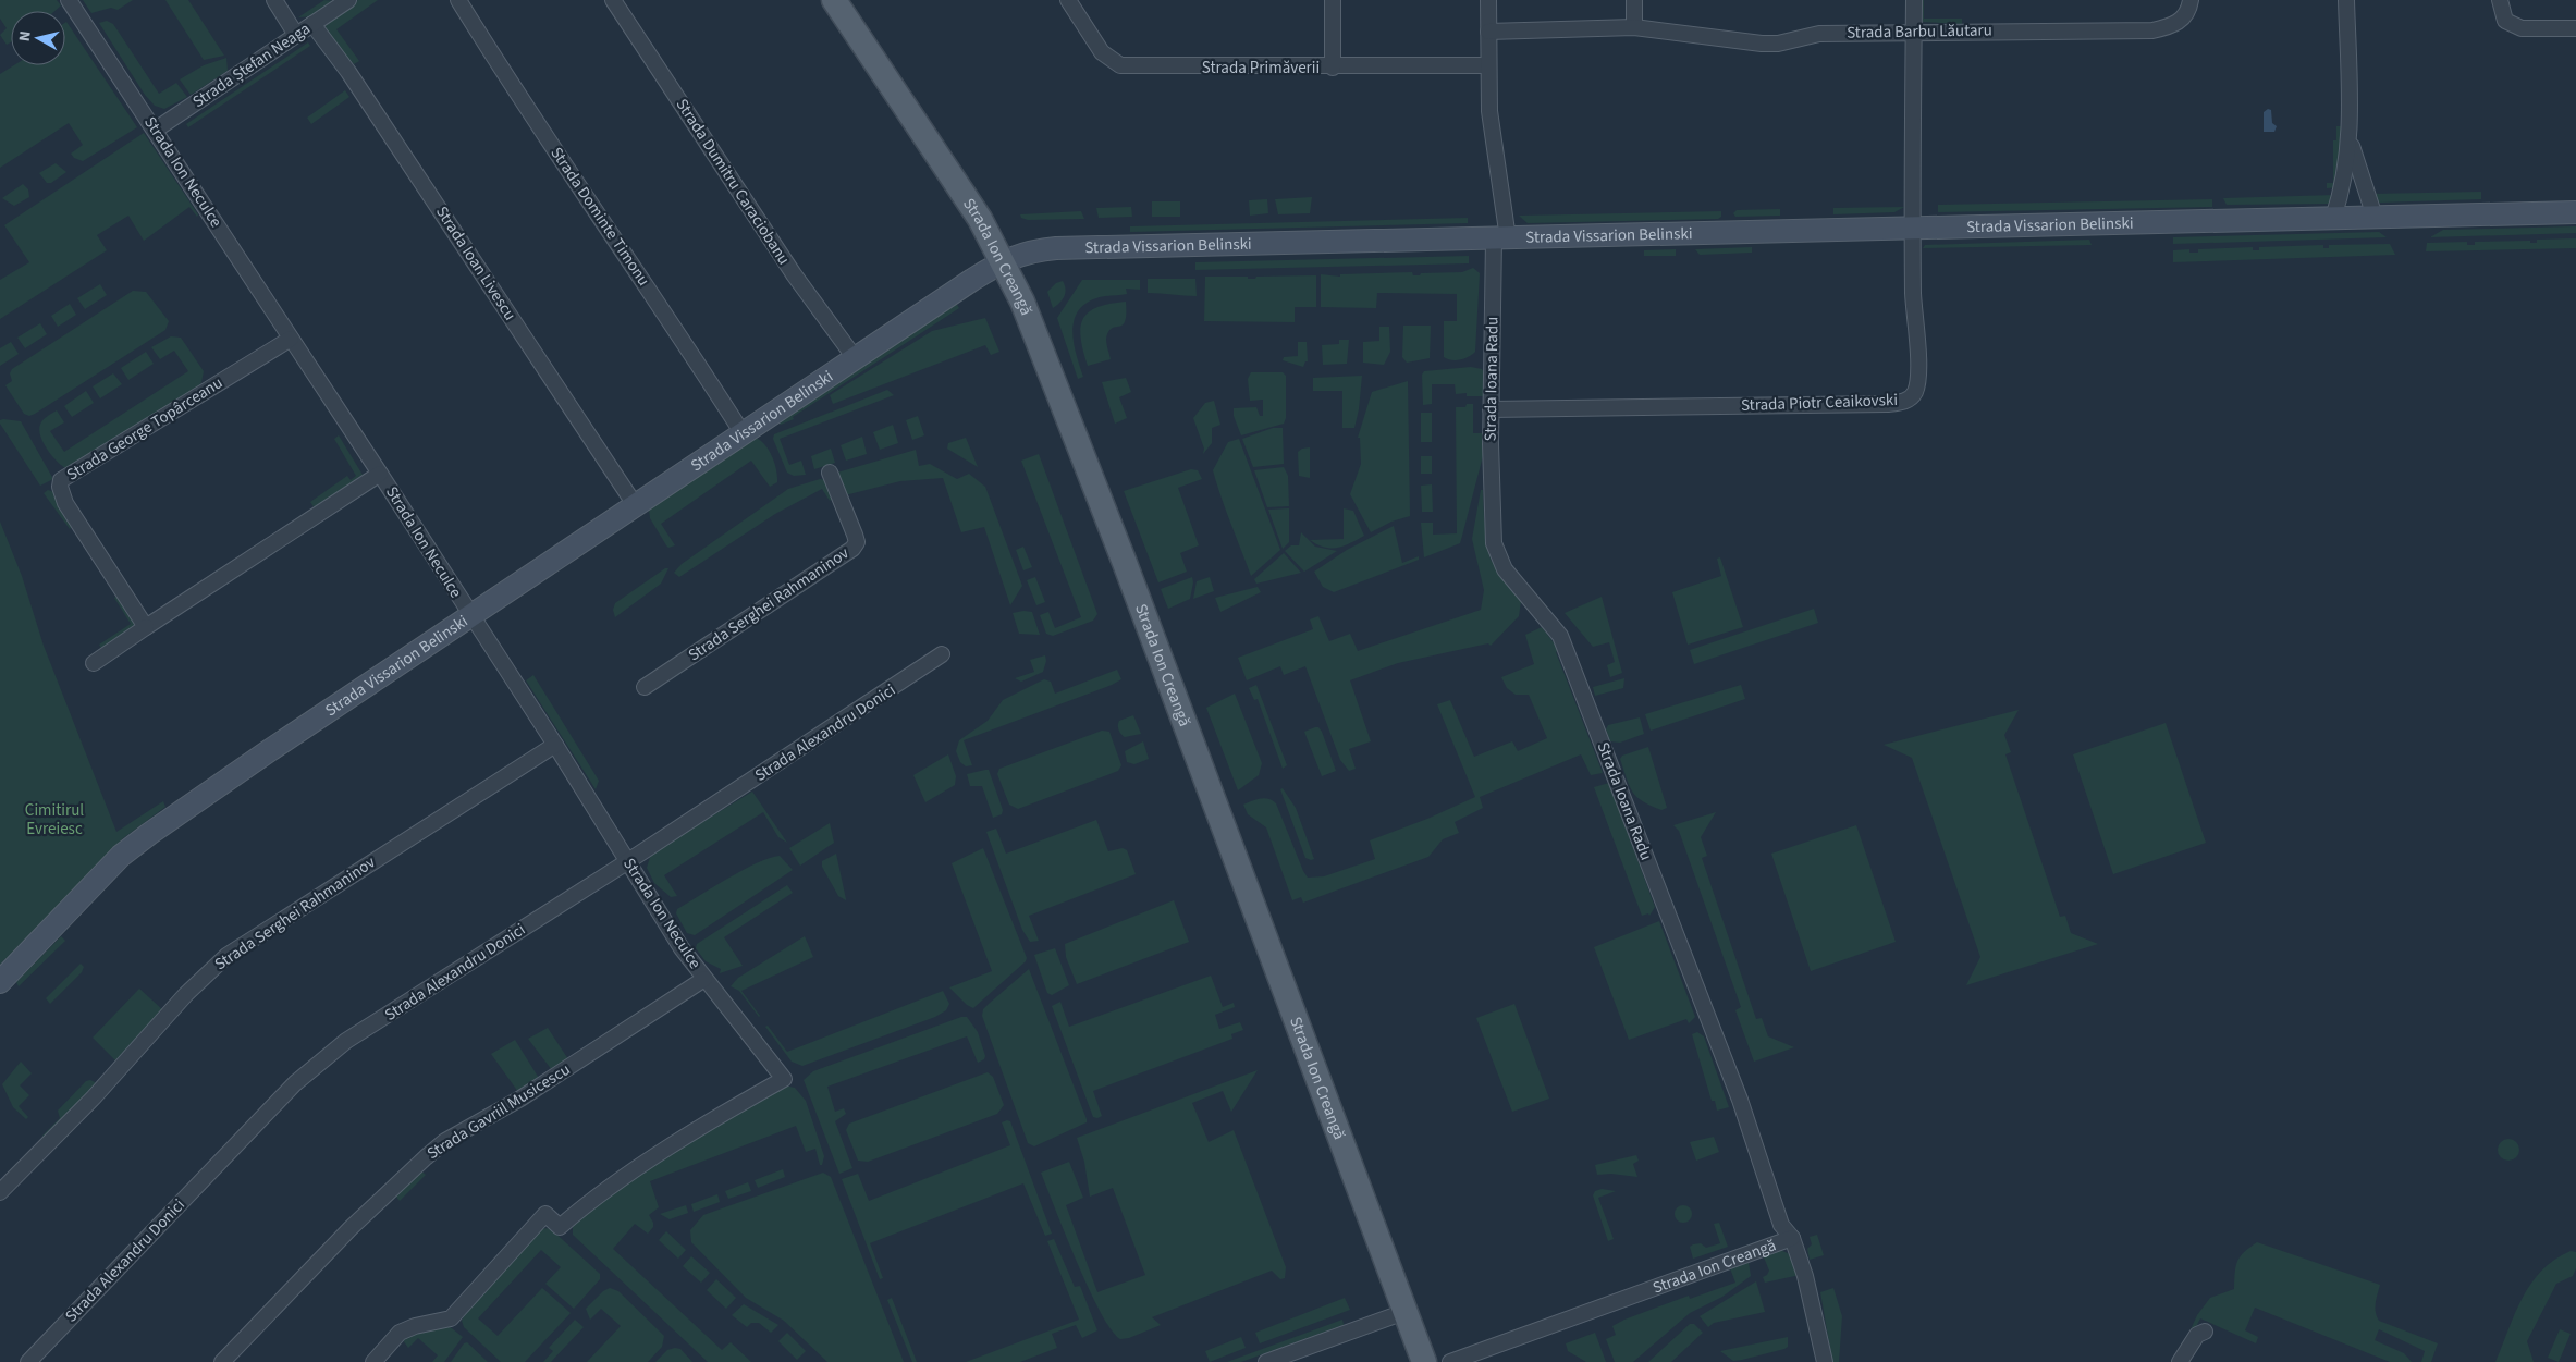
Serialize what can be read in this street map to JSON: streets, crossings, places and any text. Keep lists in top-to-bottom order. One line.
{"streets":{"main road":["Strada Vissarion Belinski","Strada Ion Creangă"],"street":["Strada Barbu Lăutaru","Strada Ștefan Neaga","Strada Primăverii","Strada Ion Neculce","Strada Dumitru Caraciobanu","Strada Dominte Timonu","Strada Ioan Livescu","Strada Ioana Radu","Strada Piotr Ceaikovski","Strada George Topârceanu","Strada Serghei Rahmaninov","Strada Alexandru Donici","Strada Gavriil Musicescu"]},"crossings":[["Strada Barbu Lăutaru","Strada Ioana Radu"],["Strada Barbu Lăutaru","Strada Piotr Ceaikovski"],["Strada Ștefan Neaga","Strada Ion Neculce"],["Strada Ștefan Neaga","Strada Ioan Livescu"],["Strada Primăverii","Strada Ioana Radu"],["Strada Ion Neculce","Strada Vissarion Belinski"],["Strada Ion Neculce","Strada George Topârceanu"],["Strada Ion Neculce","Strada Serghei Rahmaninov"],["Strada Ion Neculce","Strada Alexandru Donici"],["Strada Ion Neculce","Strada Gavriil Musicescu"],["Strada Dumitru Caraciobanu","Strada Vissarion Belinski"],["Strada Dominte Timonu","Strada Vissarion Belinski"],["Strada Vissarion Belinski","Strada Ion Creangă"],["Strada Vissarion Belinski","Strada Ioan Livescu"],["Strada Vissarion Belinski","Strada Ioana Radu"],["Strada Vissarion Belinski","Strada Piotr Ceaikovski"],["Strada Ion Creangă","Strada Ioana Radu"],["Strada Ioana Radu","Strada Piotr Ceaikovski"]],"parks":["Cimitirul Evreiesc"],"north":"left"}
